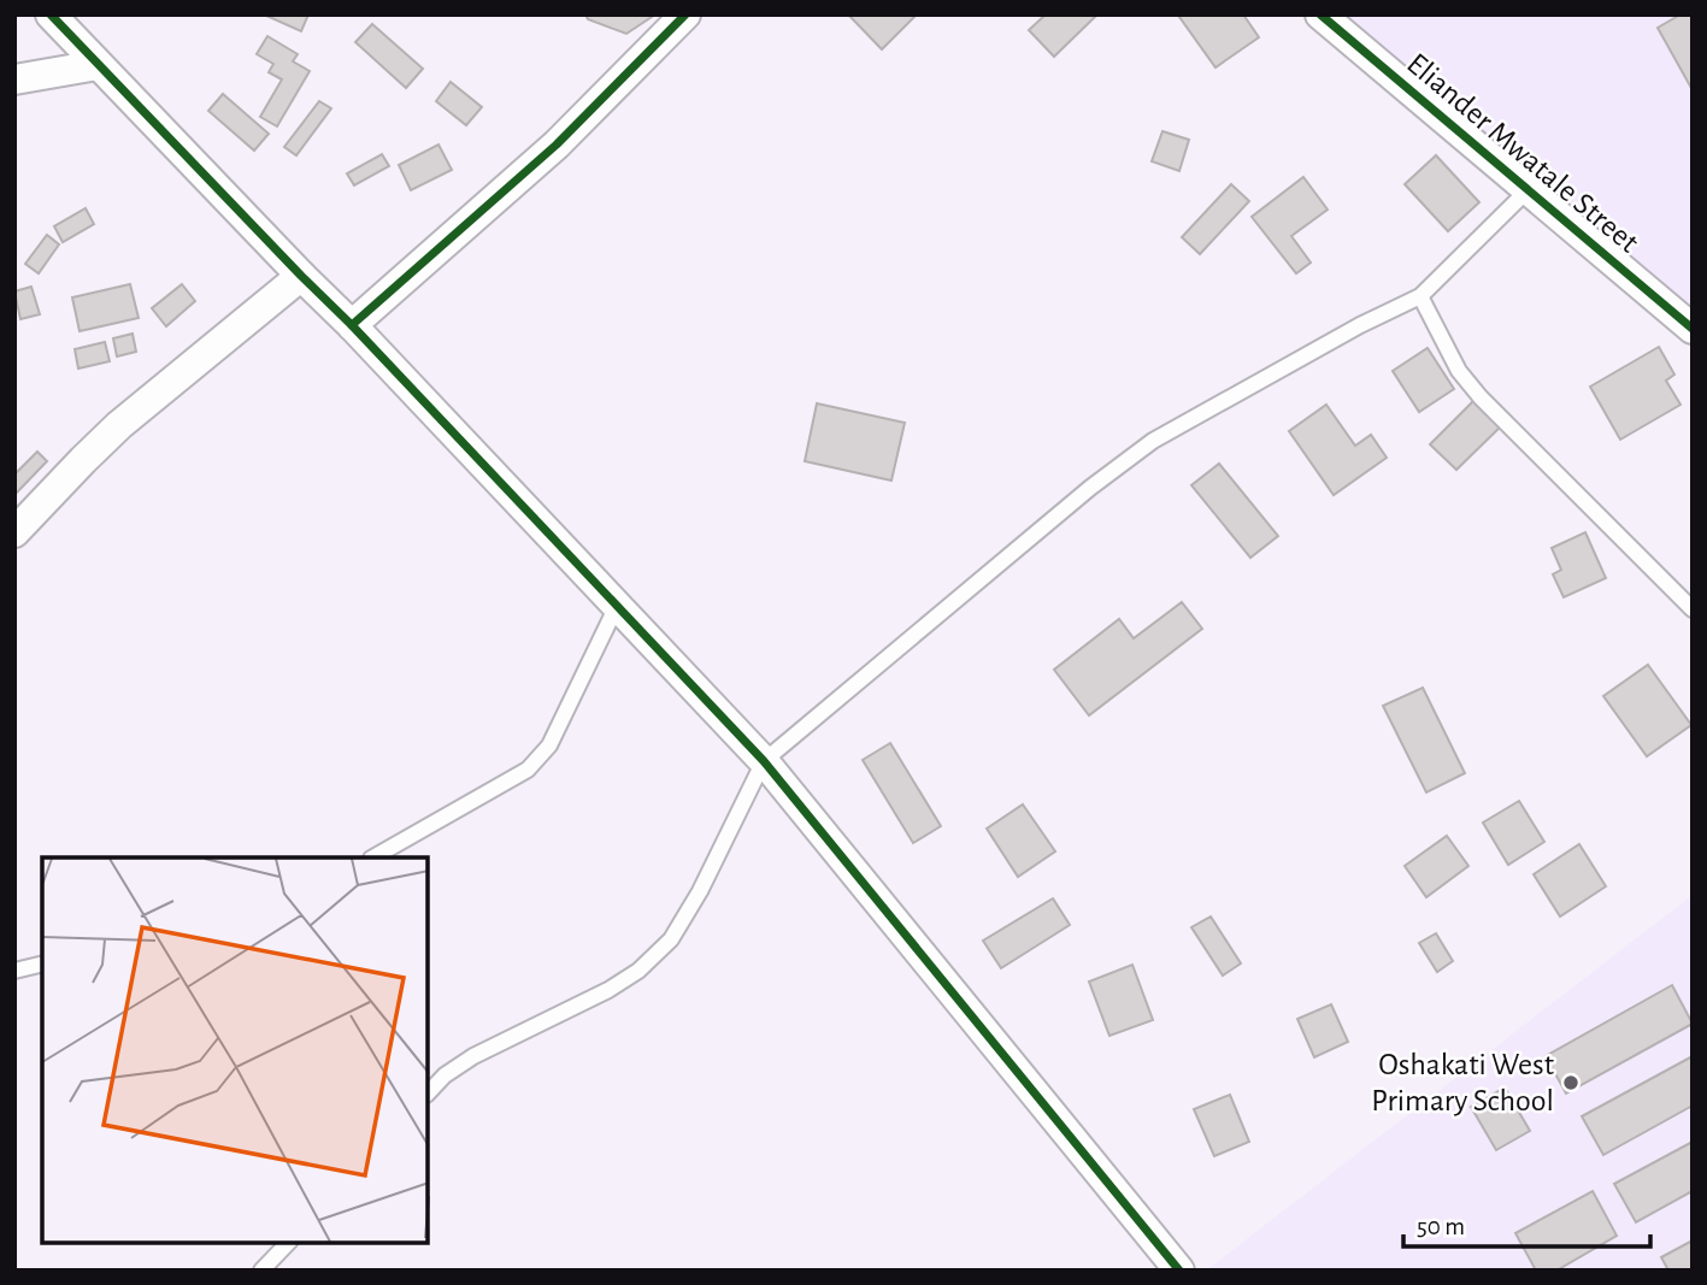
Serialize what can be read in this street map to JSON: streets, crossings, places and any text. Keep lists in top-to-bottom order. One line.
{"streets":{"street":["Eliander Mwatale Street"]},"places":["Oshakati West Primary School"],"scale_bar":"50 m"}
